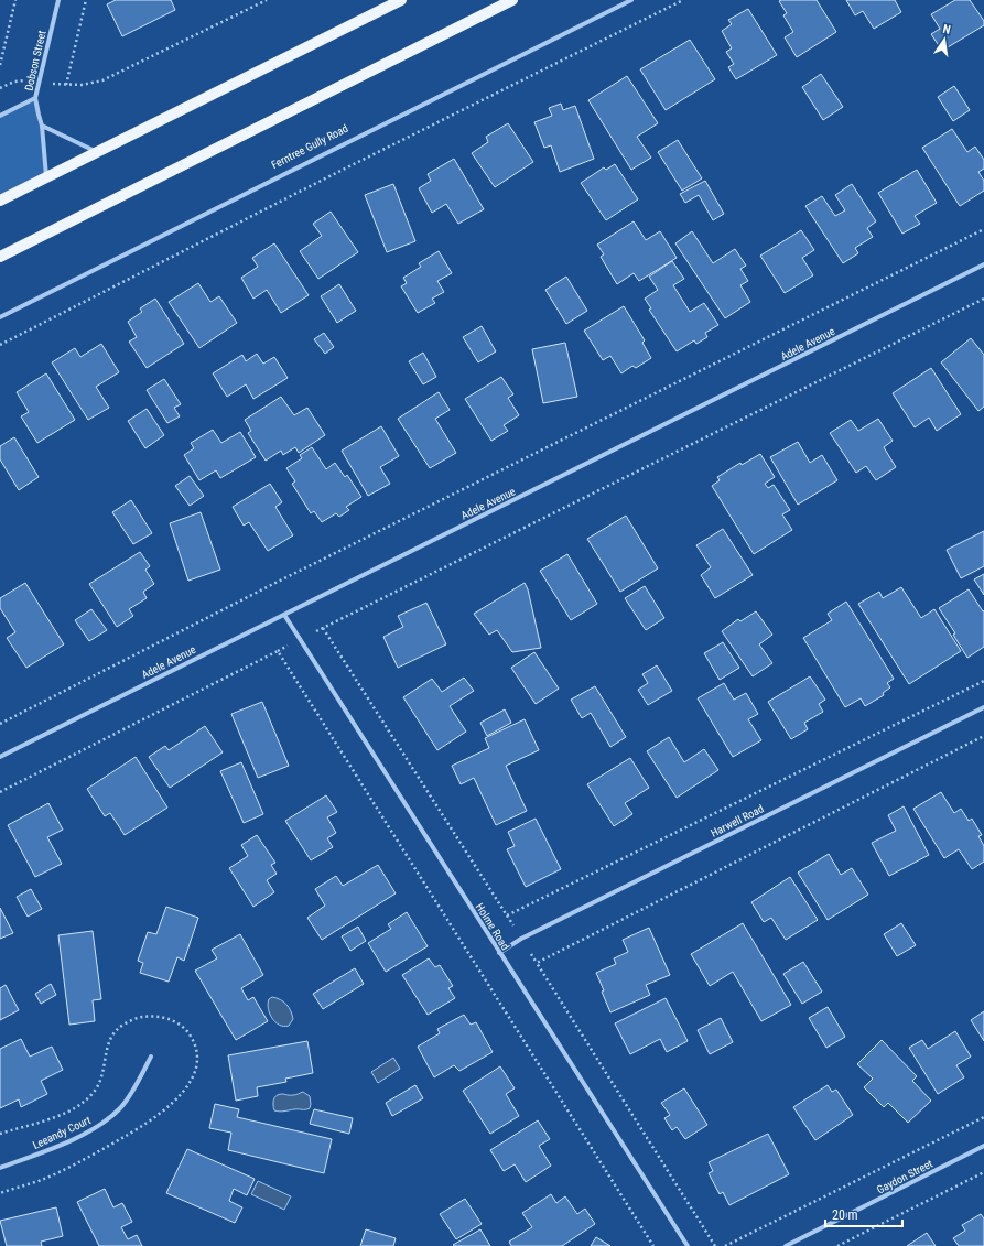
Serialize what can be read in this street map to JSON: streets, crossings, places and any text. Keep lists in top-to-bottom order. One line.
{"streets":{"street":["Dobson Street","Ferntree Gully Road","Adele Avenue","Harwell Road","Holme Road","Leeandy Court","Gaydon Street"]},"crossings":[["Adele Avenue","Holme Road"],["Harwell Road","Holme Road"]],"scale_bar":"20 m","north":"top"}
